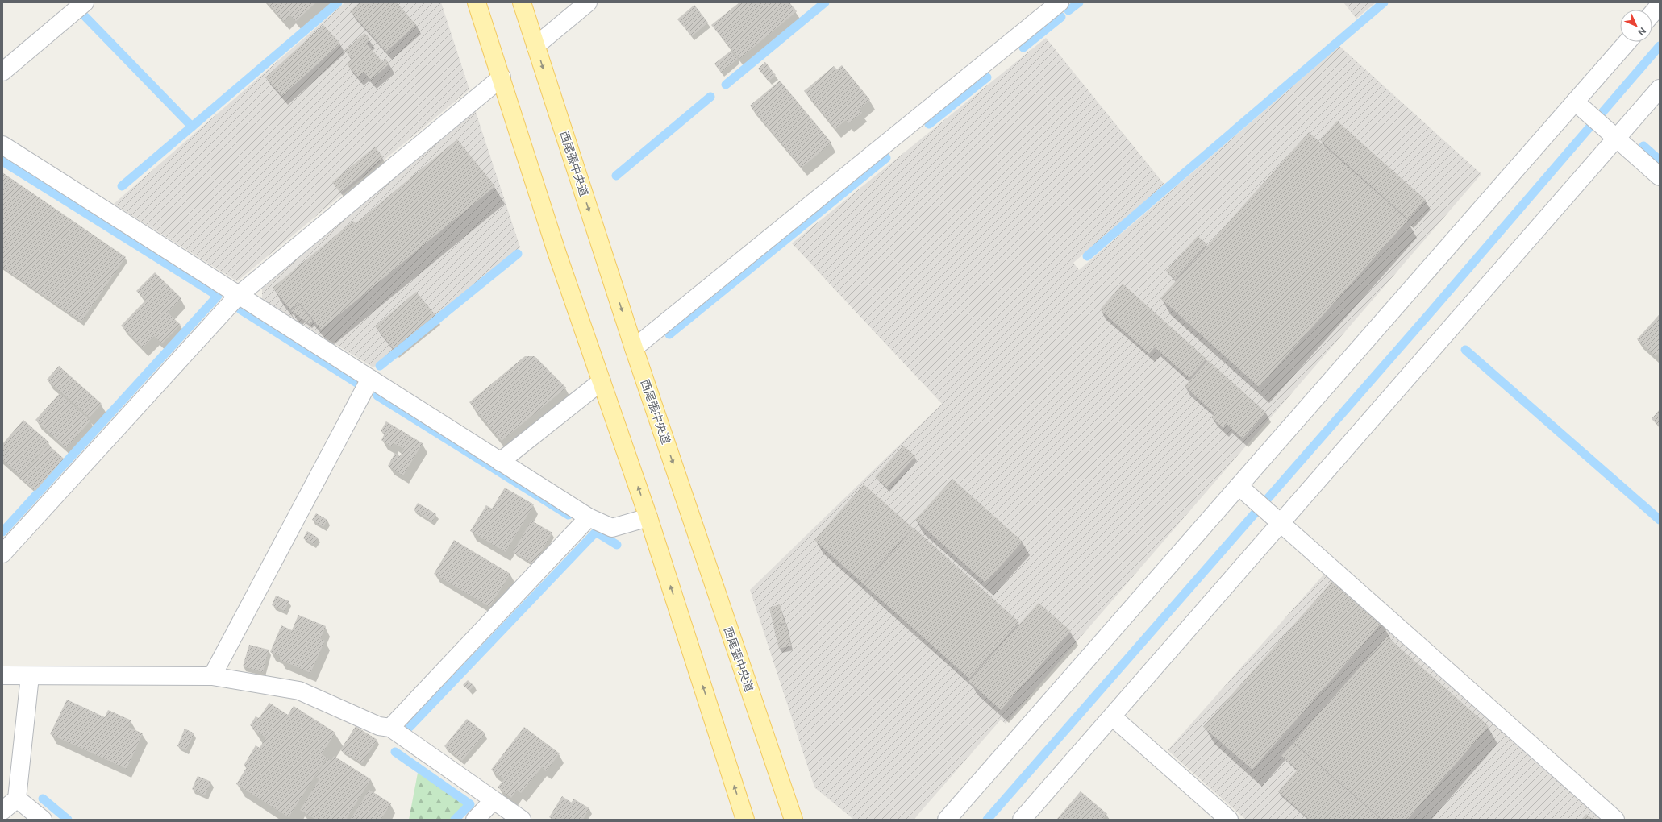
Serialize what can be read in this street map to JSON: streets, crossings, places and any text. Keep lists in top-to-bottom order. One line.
{"streets":{"main road":["西尾張中央道"]},"north":"bottom right"}
